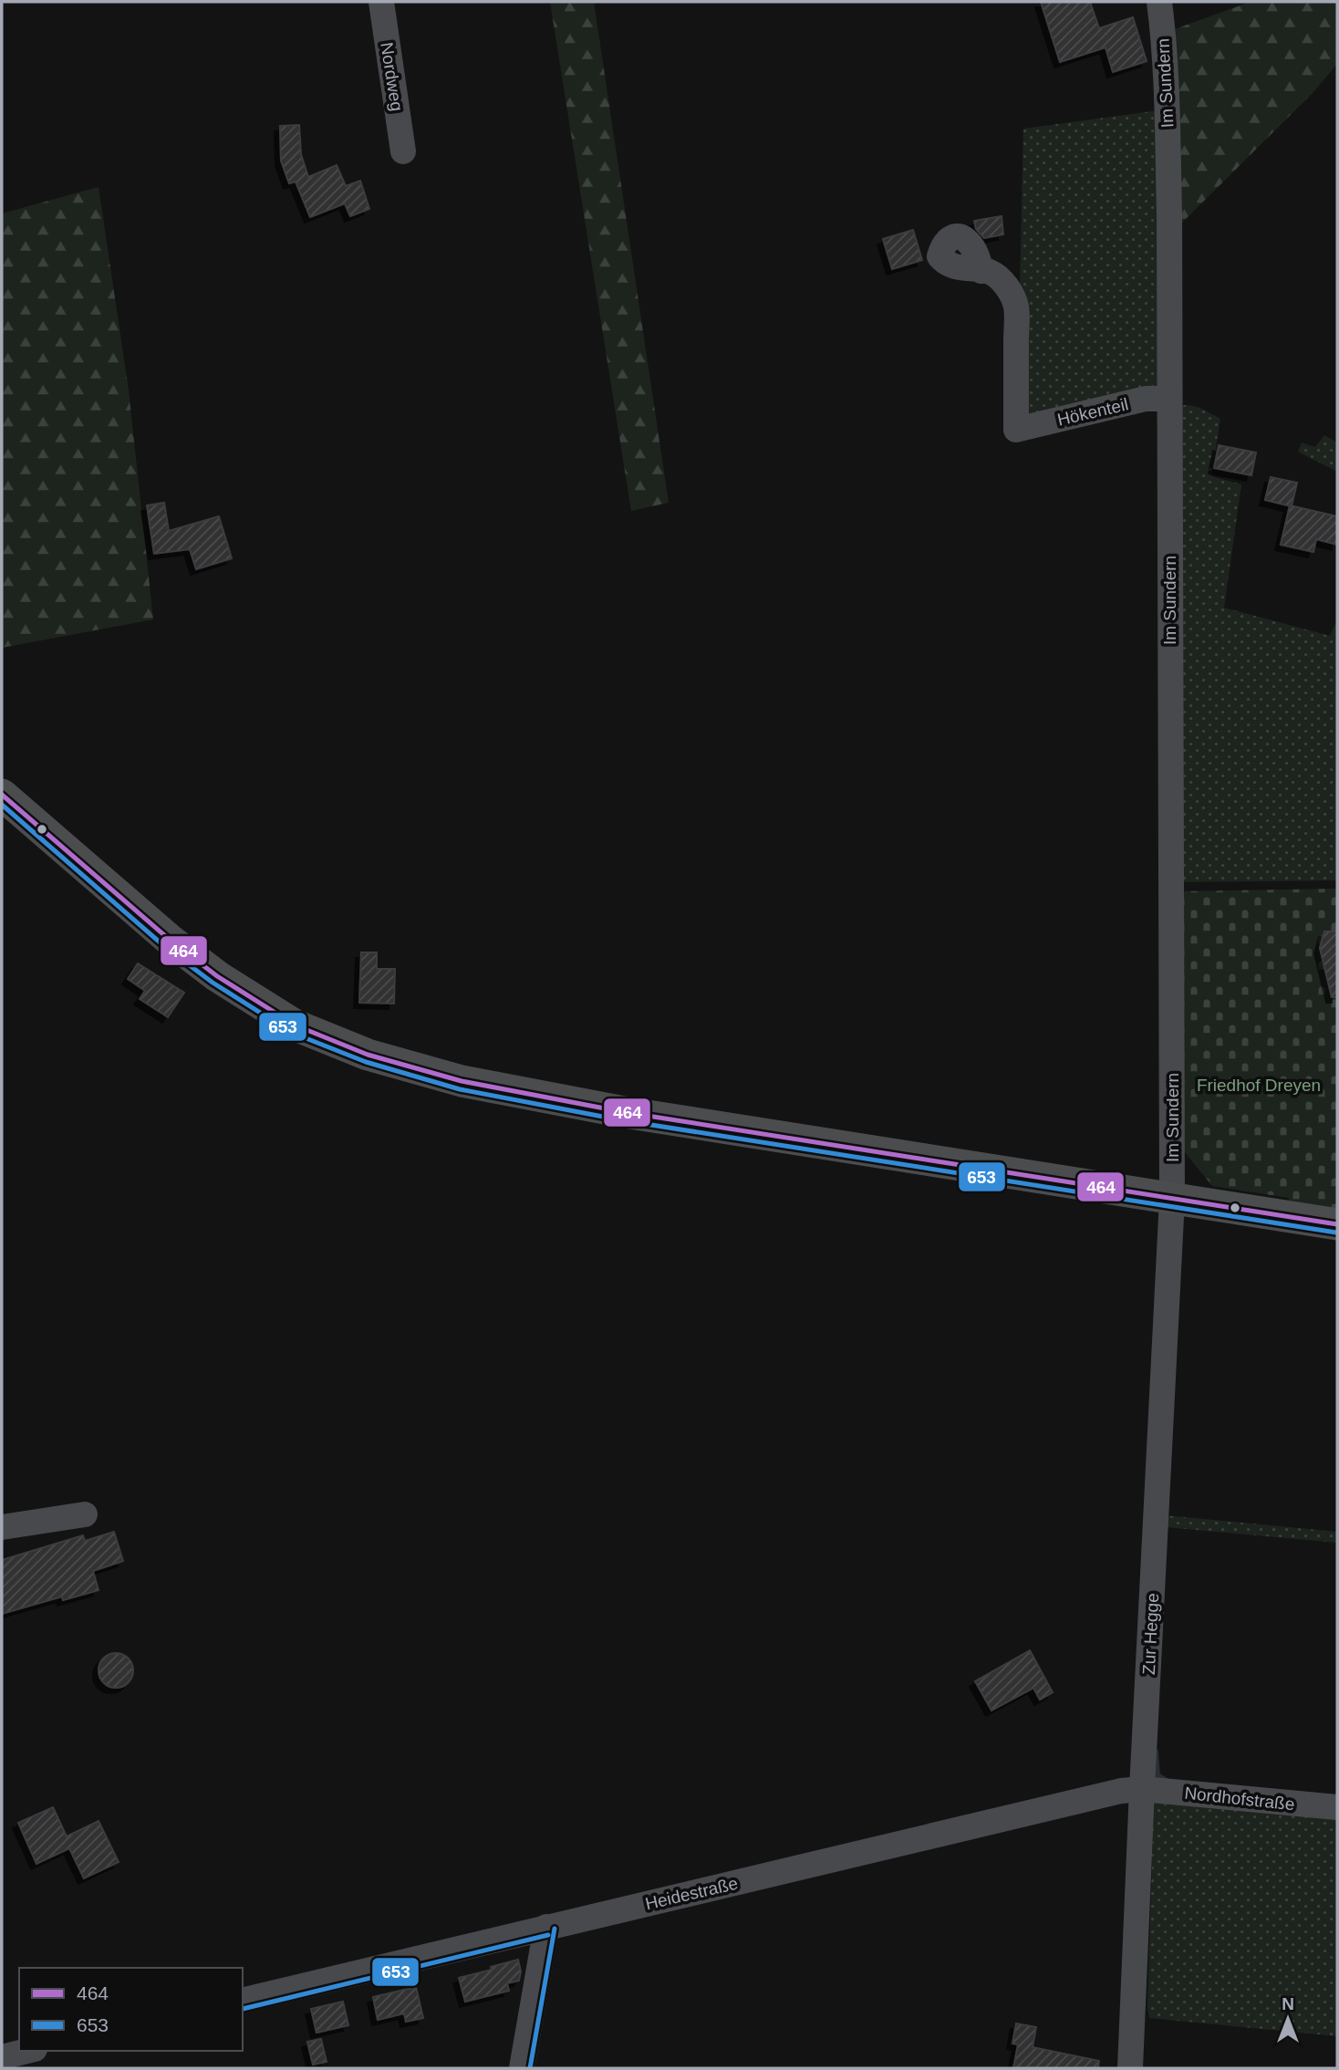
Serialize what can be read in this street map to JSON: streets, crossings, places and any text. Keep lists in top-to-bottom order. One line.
{"streets":{"street":["Nordweg","Im Sundern","Hökenteil","Zur Hegge","Nordhofstraße","Heidestraße"]},"crossings":[["Im Sundern","Hökenteil"],["Im Sundern","Zur Hegge"],["Zur Hegge","Nordhofstraße"],["Zur Hegge","Heidestraße"],["Nordhofstraße","Heidestraße"]],"parks":["Friedhof Dreyen"],"lines":["transit line 464","transit line 653"],"legend":["464","653"],"north":"top"}
